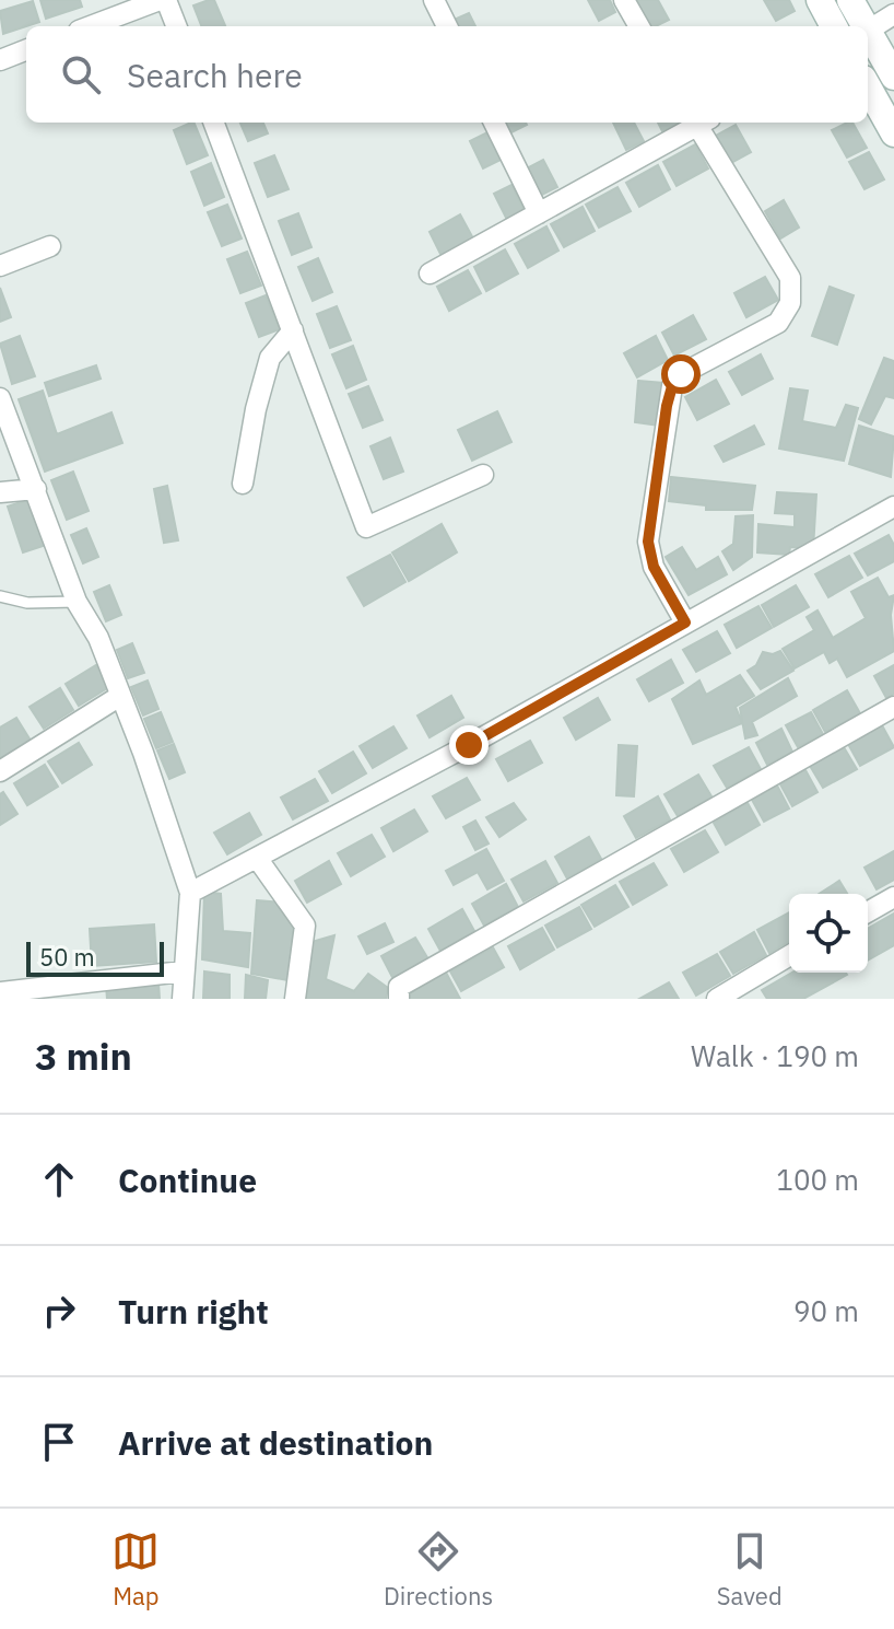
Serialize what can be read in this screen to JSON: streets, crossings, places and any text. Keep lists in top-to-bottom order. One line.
{"scale_bar":"50 m","page":{"search":"Search here","scale":"50 m","heading":["3 min","Walk · 190 m"],"list":[["Continue","100 m"],["Turn right","90 m"],"Arrive at destination"],"nav":["Map","Directions","Saved"]}}
